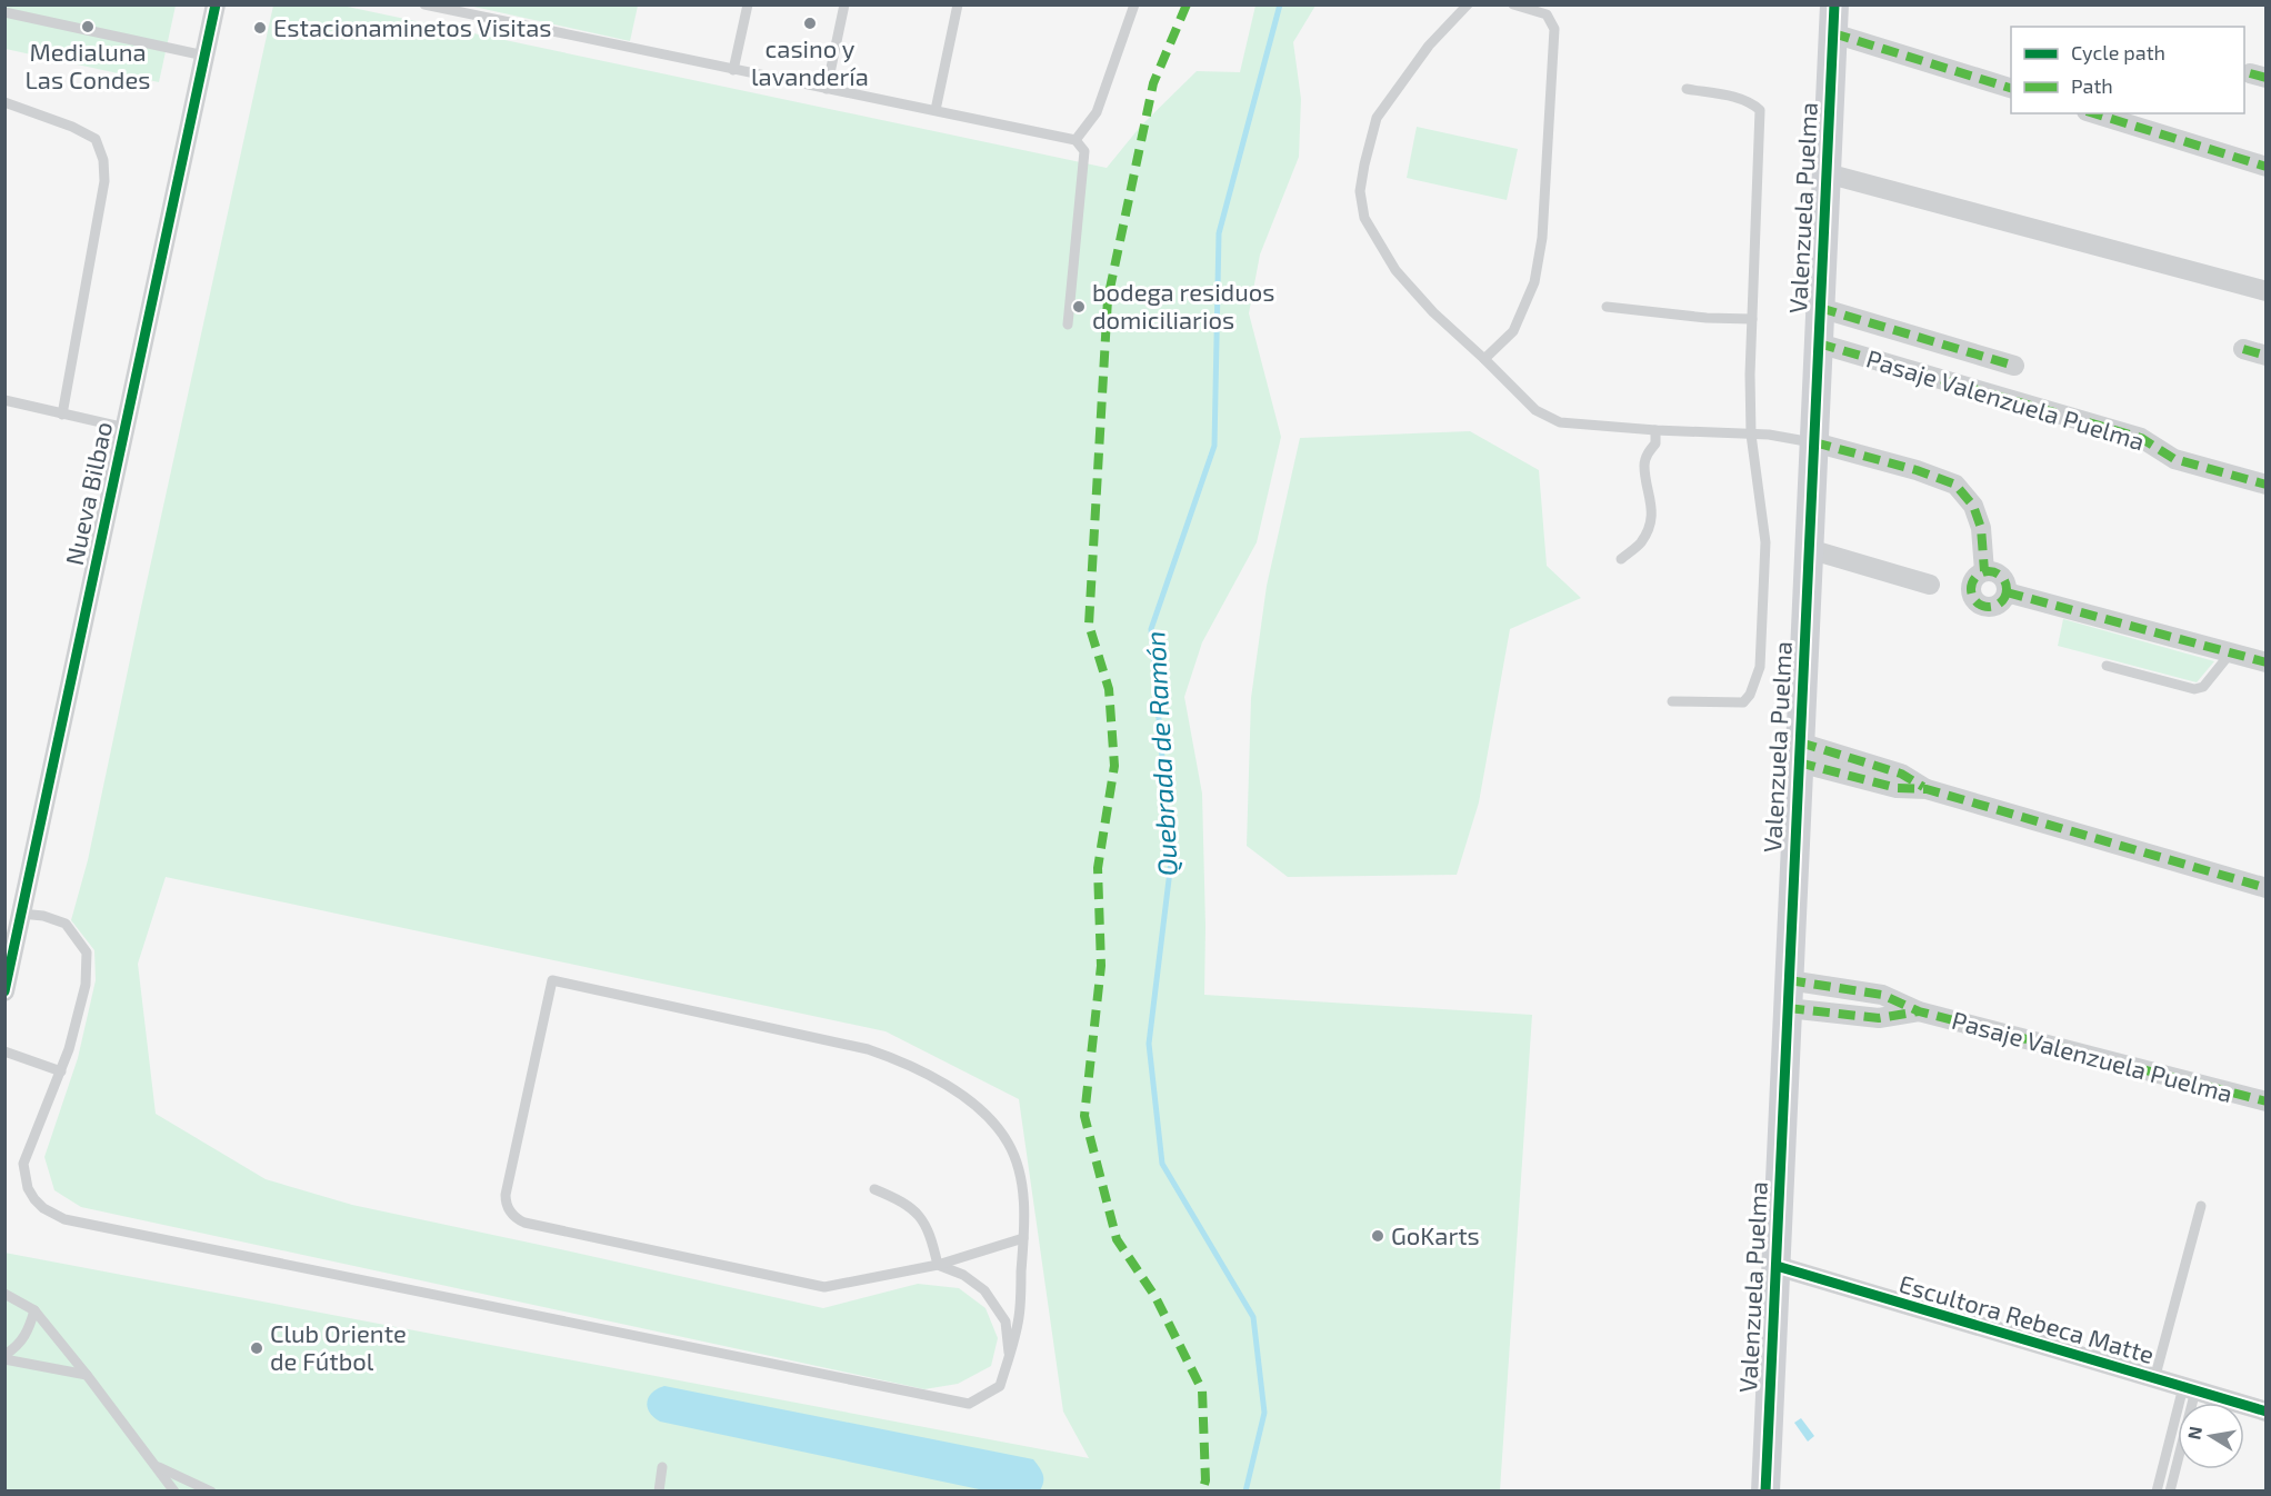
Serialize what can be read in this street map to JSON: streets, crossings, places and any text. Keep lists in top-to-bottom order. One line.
{"streets":{"street":["Valenzuela Puelma","Pasaje Valenzuela Puelma","Nueva Bilbao","Escultora Rebeca Matte"]},"crossings":[["Valenzuela Puelma","Pasaje Valenzuela Puelma"],["Valenzuela Puelma","Escultora Rebeca Matte"]],"water":["Quebrada de Ramón"],"places":["casino y lavandería","Medialuna Las Condes","Estacionaminetos Visitas","bodega residuos domiciliarios","GoKarts","Club Oriente de Fútbol"],"legend":["Cycle path","Path"],"north":"left"}
